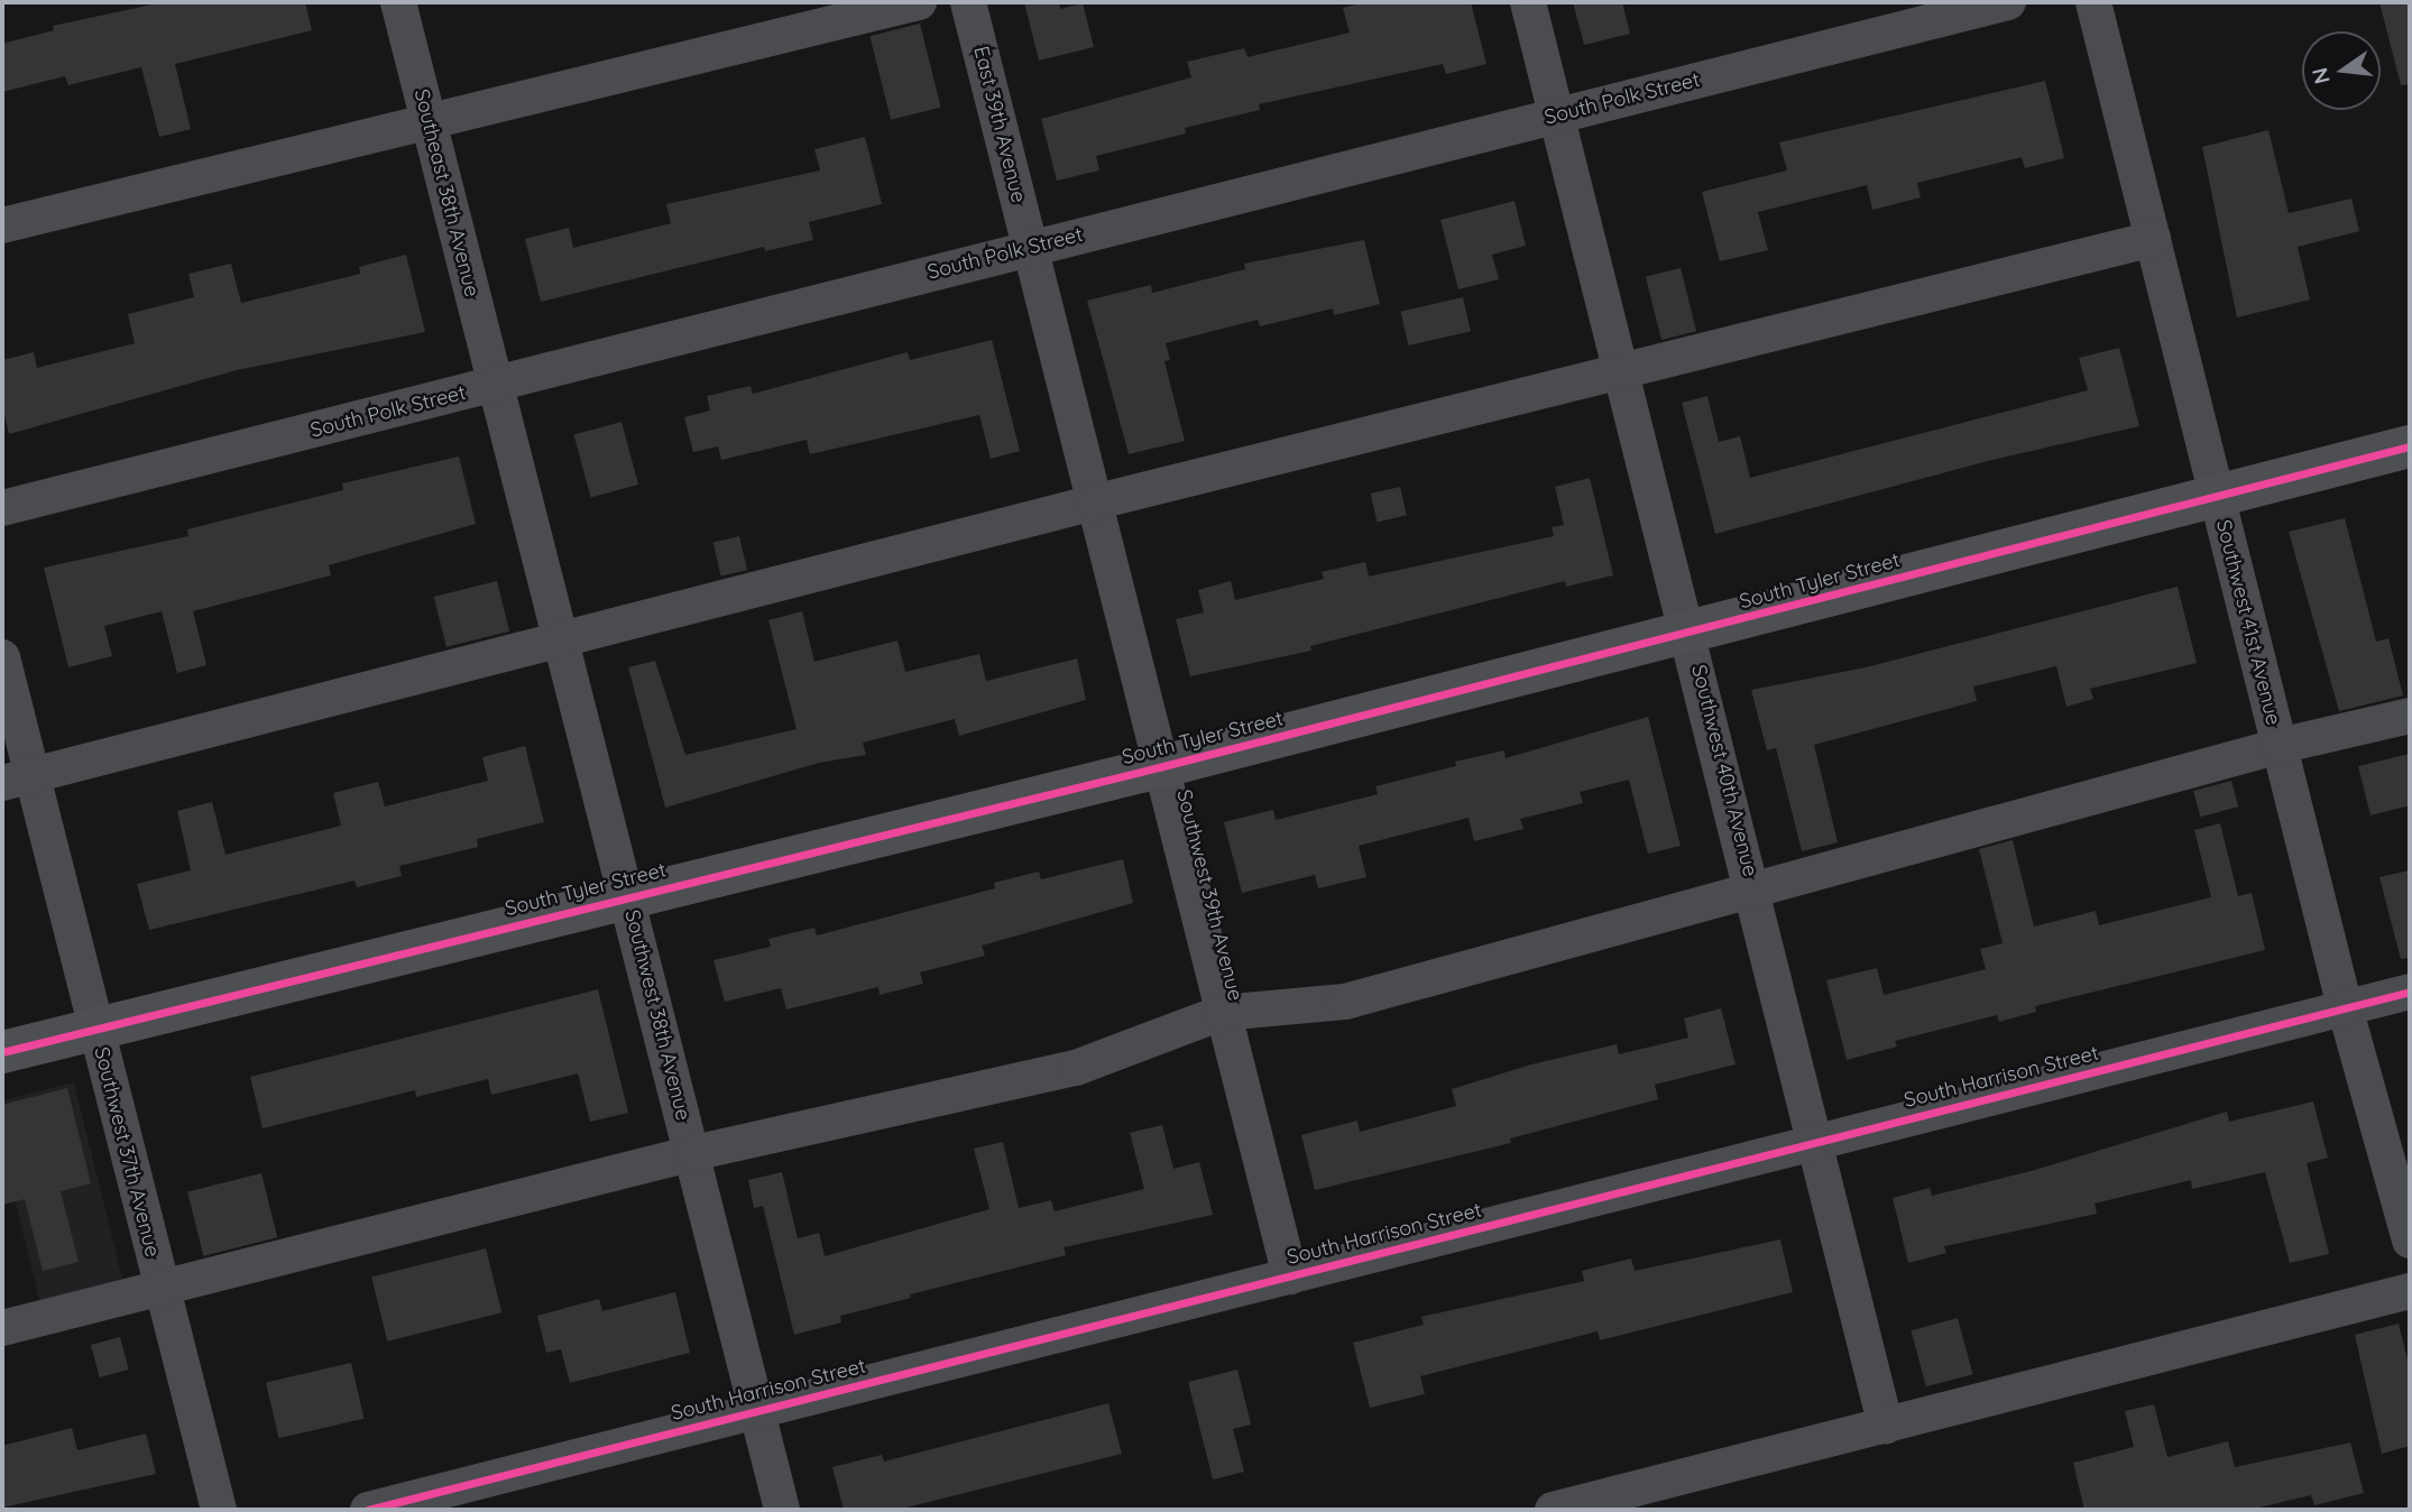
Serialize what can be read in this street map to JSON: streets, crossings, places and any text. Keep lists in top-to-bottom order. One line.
{"streets":{"main road":["South Tyler Street"],"street":["South Polk Street","East 39th Avenue","Southeast 38th Avenue","Southwest 41st Avenue","Southwest 40th Avenue","Southwest 39th Avenue","Southwest 38th Avenue","South Harrison Street","Southwest 37th Avenue"]},"crossings":[["South Polk Street","East 39th Avenue"],["South Polk Street","Southeast 38th Avenue"],["South Polk Street","Southwest 40th Avenue"],["South Polk Street","Southwest 39th Avenue"],["South Polk Street","Southwest 38th Avenue"],["East 39th Avenue","Southwest 39th Avenue"],["Southeast 38th Avenue","Southwest 38th Avenue"],["South Tyler Street","Southwest 41st Avenue"],["South Tyler Street","Southwest 40th Avenue"],["South Tyler Street","Southwest 39th Avenue"],["South Tyler Street","Southwest 38th Avenue"],["South Tyler Street","Southwest 37th Avenue"],["Southwest 41st Avenue","South Harrison Street"],["Southwest 40th Avenue","South Harrison Street"],["Southwest 39th Avenue","South Harrison Street"],["Southwest 38th Avenue","South Harrison Street"]],"north":"left"}
